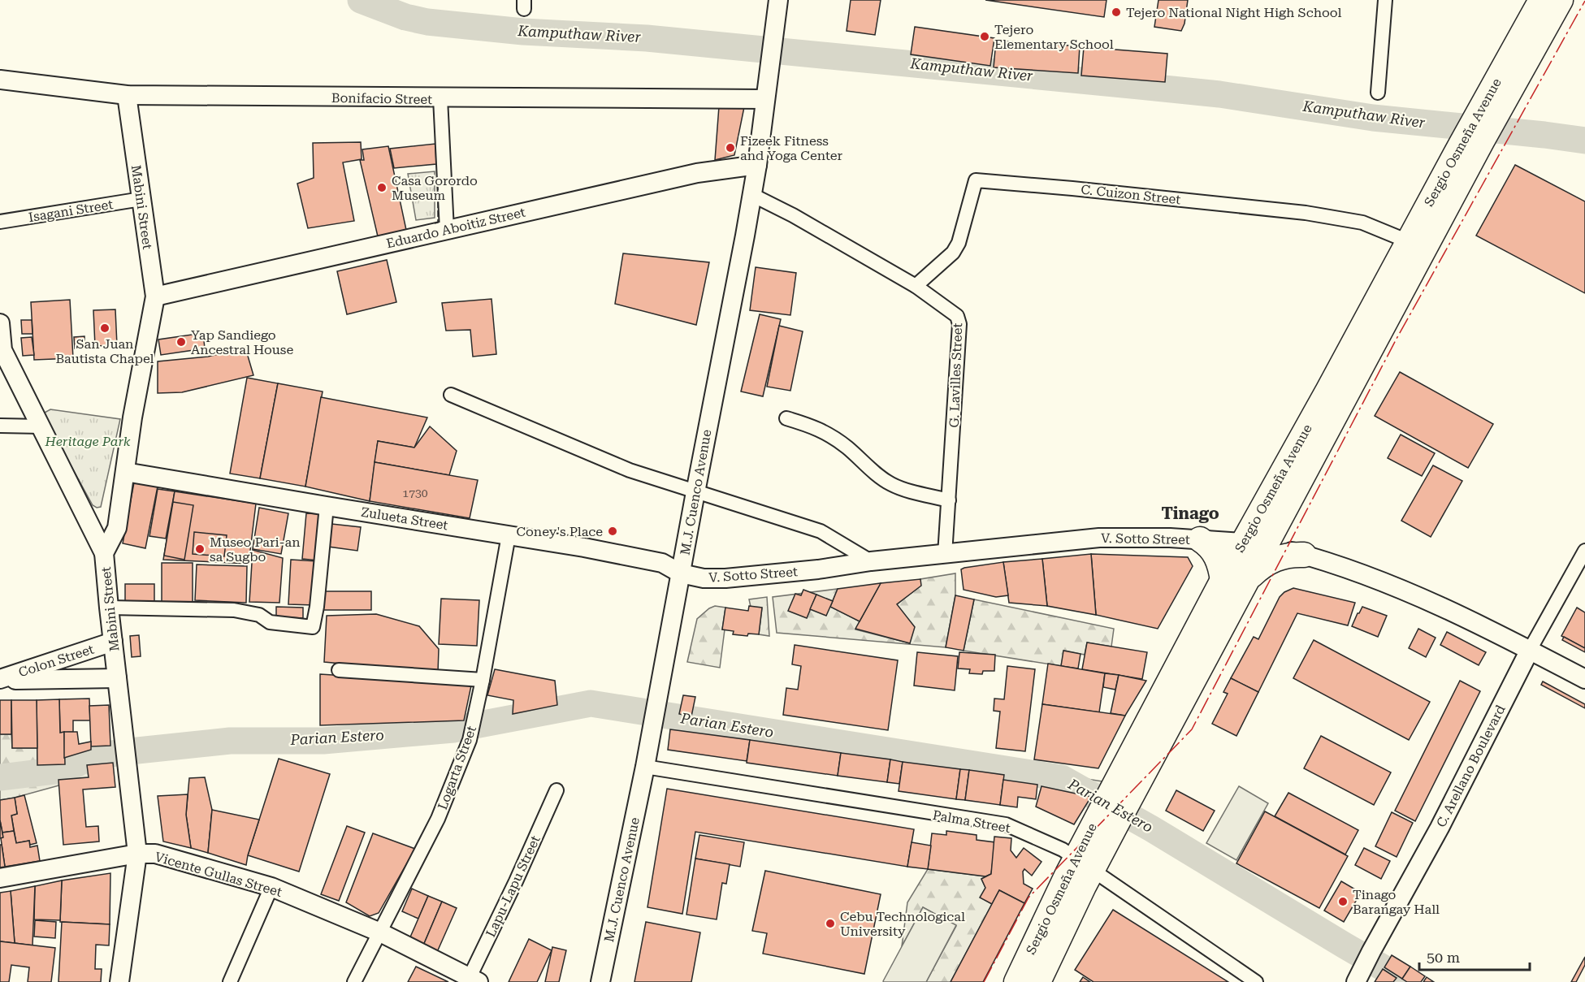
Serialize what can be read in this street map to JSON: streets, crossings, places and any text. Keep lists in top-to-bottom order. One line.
{"streets":{"highway":["Sergio Osmeña Avenue"],"main road":["Bonifacio Street","Mabini Street","Eduardo Aboitiz Street","M.J. Cuenco Avenue","Zulueta Street","V. Sotto Street","Colon Street","C. Arellano Boulevard","Vicente Gullas Street"],"street":["C. Cuizon Street","Isagani Street","G. Lavilles Street","Logarta Street","Palma Street","Lapu-Lapu Street"]},"crossings":[["Bonifacio Street","Mabini Street"],["Bonifacio Street","M.J. Cuenco Avenue"],["Sergio Osmeña Avenue","C. Cuizon Street"],["Sergio Osmeña Avenue","V. Sotto Street"],["Sergio Osmeña Avenue","Palma Street"],["C. Cuizon Street","G. Lavilles Street"],["Mabini Street","Isagani Street"],["Mabini Street","Eduardo Aboitiz Street"],["Mabini Street","Zulueta Street"],["Mabini Street","Colon Street"],["Mabini Street","Vicente Gullas Street"],["Eduardo Aboitiz Street","M.J. Cuenco Avenue"],["G. Lavilles Street","M.J. Cuenco Avenue"],["G. Lavilles Street","V. Sotto Street"],["M.J. Cuenco Avenue","Zulueta Street"],["M.J. Cuenco Avenue","V. Sotto Street"],["M.J. Cuenco Avenue","Palma Street"],["Zulueta Street","V. Sotto Street"],["Zulueta Street","Logarta Street"],["V. Sotto Street","C. Arellano Boulevard"],["Logarta Street","Vicente Gullas Street"],["Vicente Gullas Street","Lapu-Lapu Street"]],"districts":["Tinago"],"water":["Kamputhaw River","Parian Estero"],"parks":["Heritage Park"],"places":["Tejero National Night High School","Tejero Elementary School","Fizeek Fitness and Yoga Center","Casa Gorordo Museum","San Juan Bautista Chapel","Yap Sandiego Ancestral House","Coney's Place","Museo Pari-an sa Sugbo","Tinago Barangay Hall","Cebu Technological University"],"house_numbers":["1730"],"scale_bar":"50 m"}
